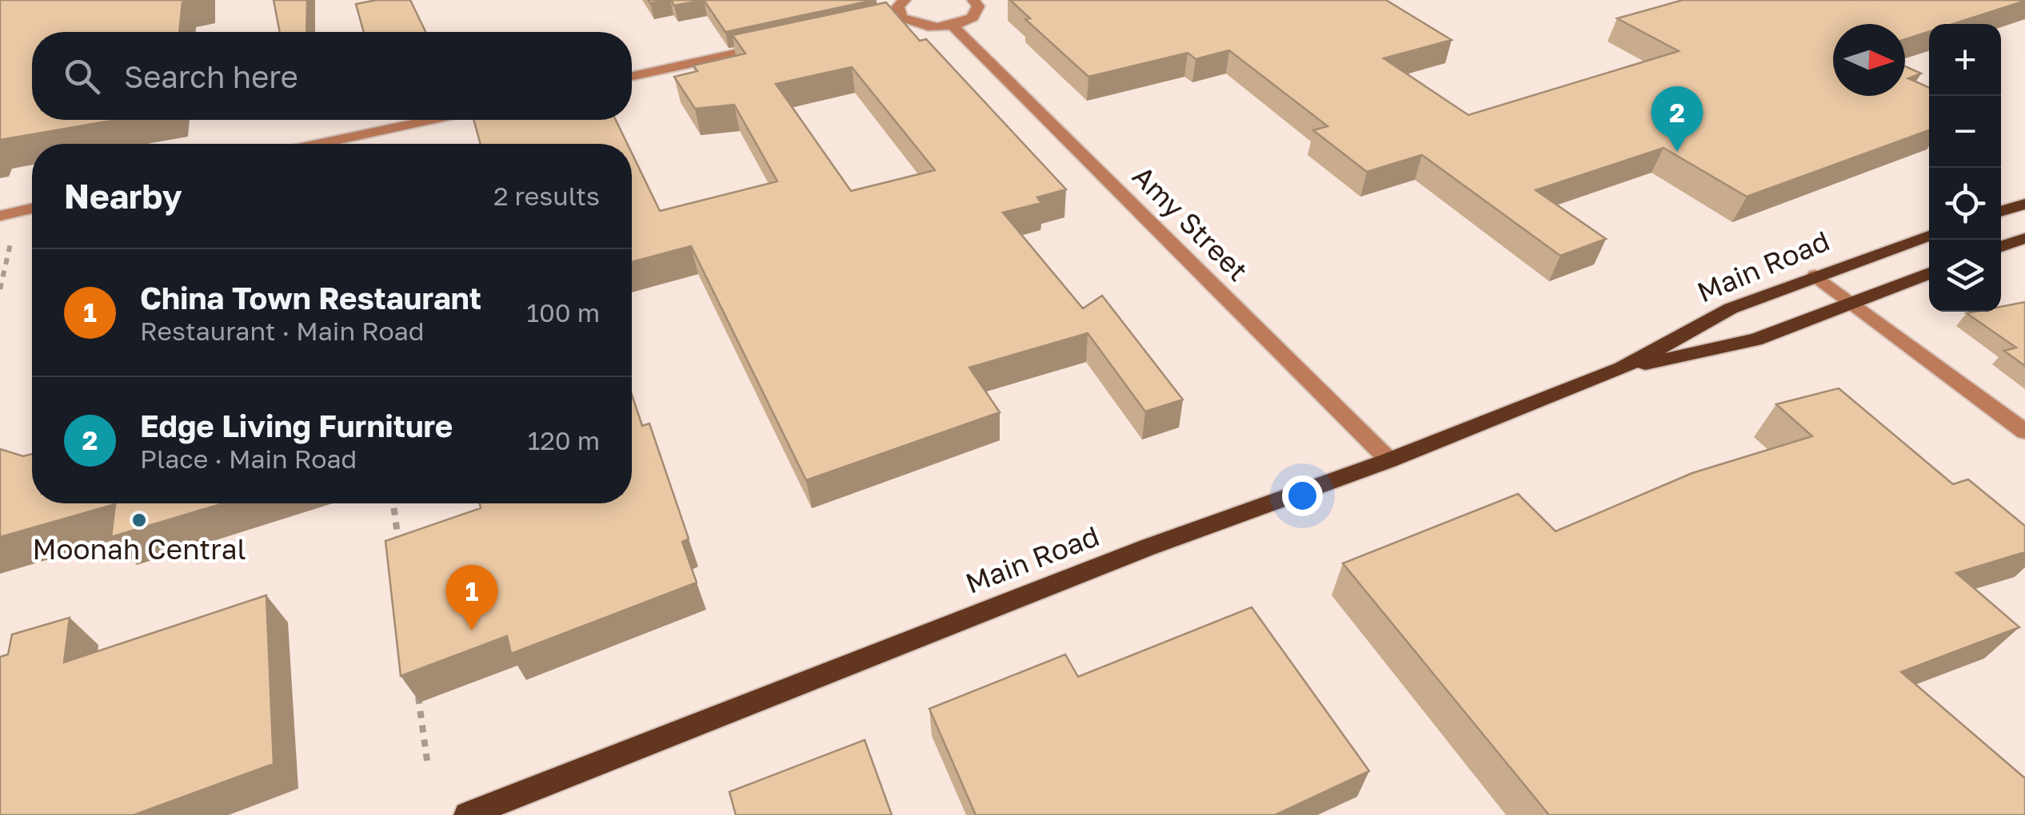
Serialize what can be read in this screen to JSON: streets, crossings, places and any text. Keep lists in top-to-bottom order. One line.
{"streets":{"main road":["Main Road"],"street":["Amy Street"]},"crossings":[["Amy Street","Main Road"]],"places":["Moonah Central"],"north":"right","page":{"map_buttons":["+","−"],"search":"Search here","pins":["2","1"],"heading":["Nearby","2 results"],"list":[{"mark":"1","name":"China Town Restaurant","note":"Restaurant · Main Road","value":"100 m"},{"mark":"2","name":"Edge Living Furniture","note":"Place · Main Road","value":"120 m"}]}}
